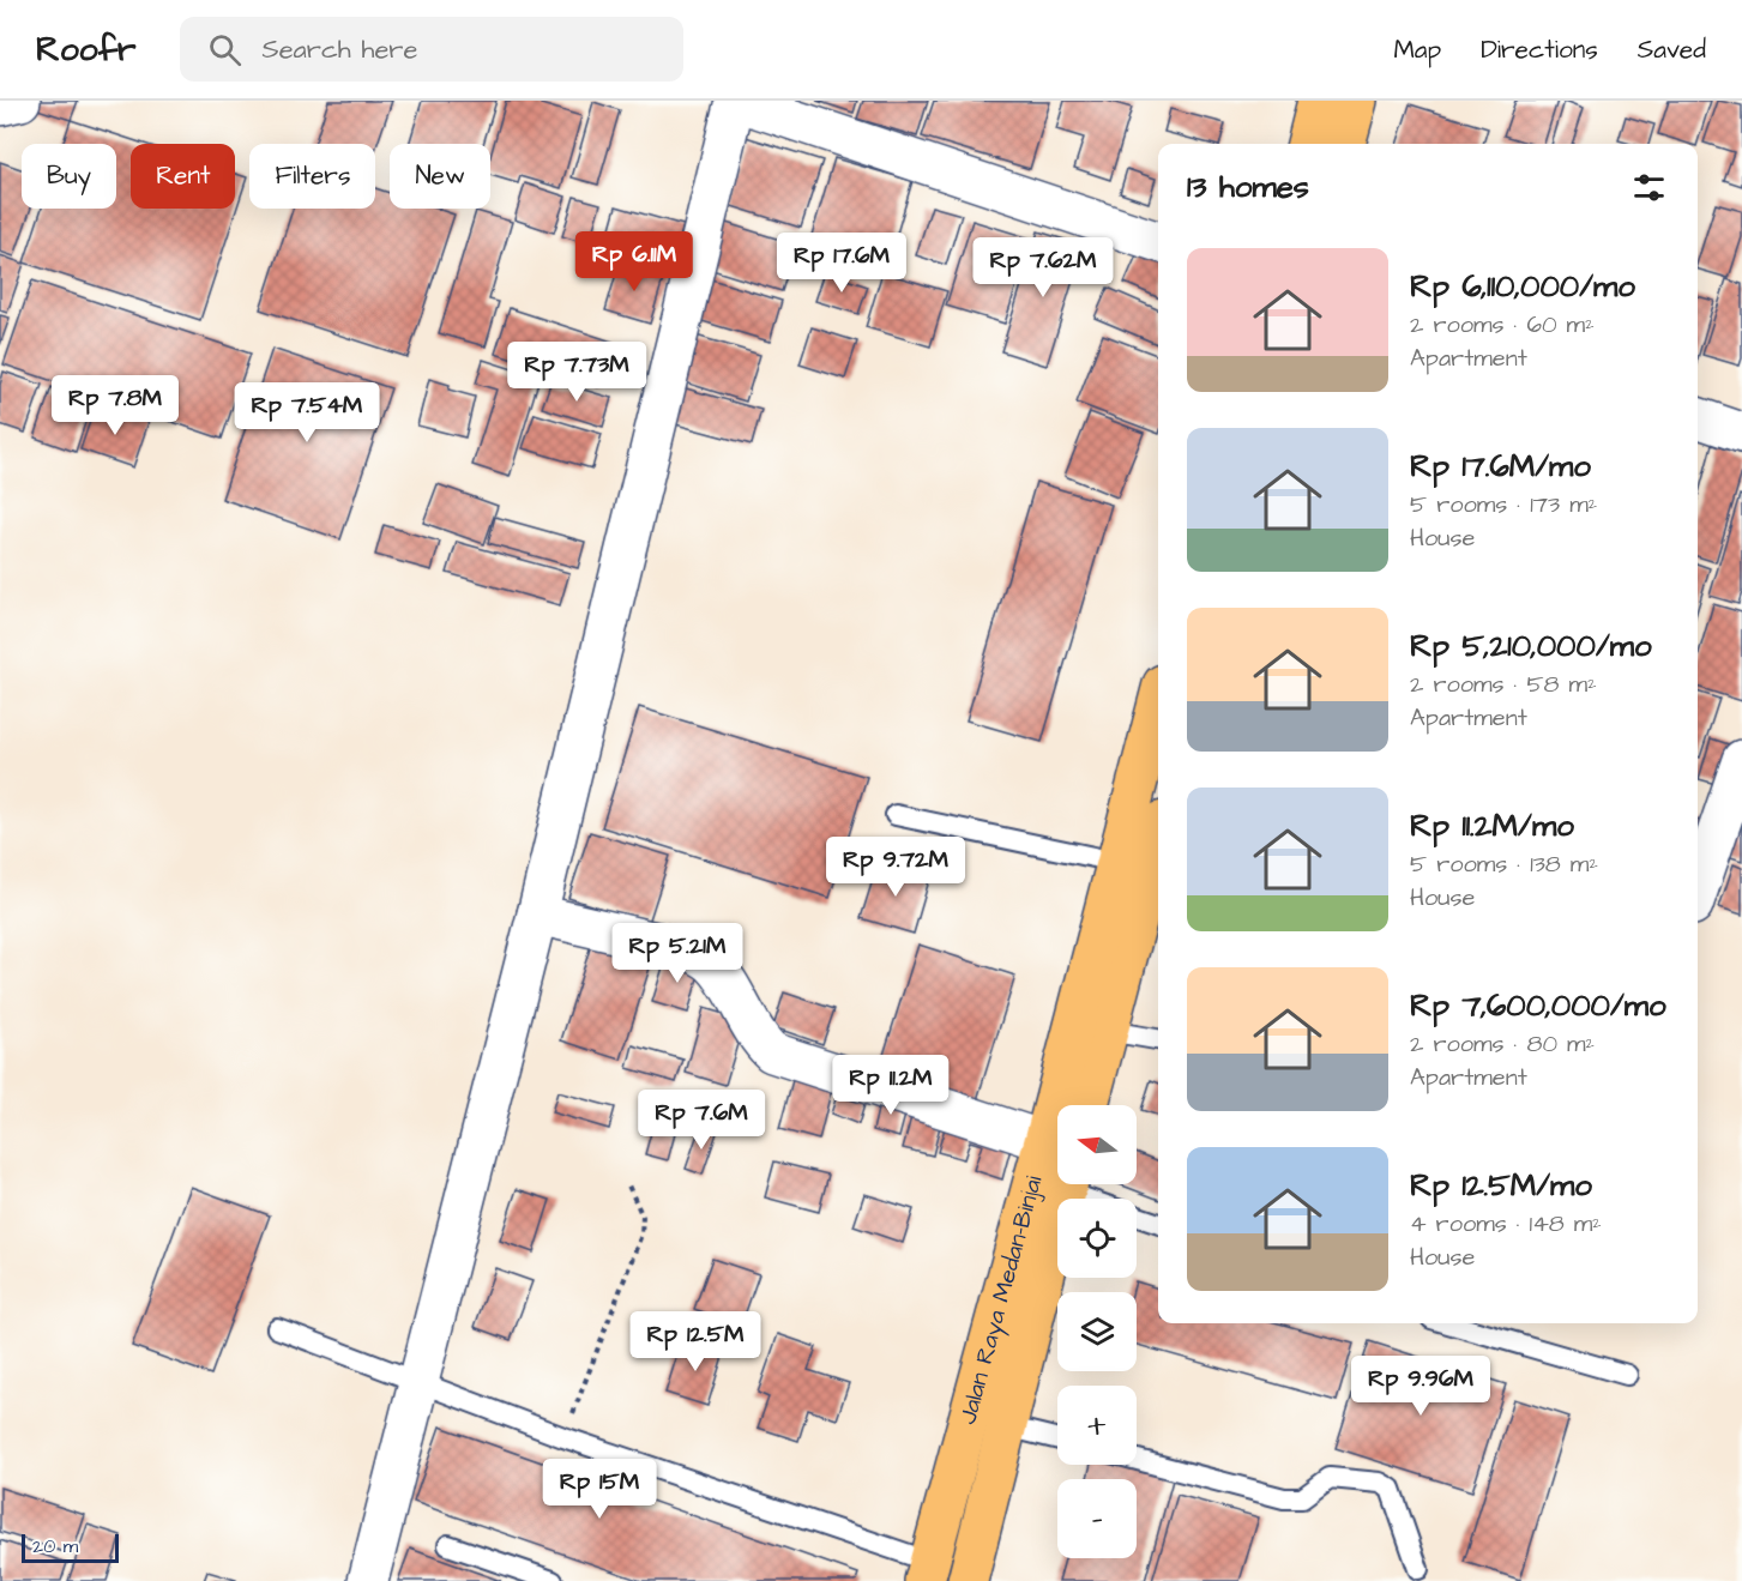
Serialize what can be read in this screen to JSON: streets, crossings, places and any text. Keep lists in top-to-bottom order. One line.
{"streets":{"highway":["Jalan Raya Medan-Binjai"]},"scale_bar":"20 m","north":"left","page":{"header":"Roofr","search":"Search here","nav":["Map","Directions","Saved"],"chip":["Buy","Rent","Filters","New"],"heading":"13 homes","list":[{"name":"Rp 6,110,000/mo","note":"2 rooms · 60 m² · Apartment"},{"name":"Rp 17.6M/mo","note":"5 rooms · 173 m² · House"},{"name":"Rp 5,210,000/mo","note":"2 rooms · 58 m² · Apartment"},{"name":"Rp 11.2M/mo","note":"5 rooms · 138 m² · House"},{"name":"Rp 7,600,000/mo","note":"2 rooms · 80 m² · Apartment"},{"name":"Rp 12.5M/mo","note":"4 rooms · 148 m² · House"}],"price":["Rp 6.11M","Rp 17.6M","Rp 7.62M","Rp 7.73M","Rp 7.8M","Rp 7.54M","Rp 9.72M","Rp 5.21M","Rp 11.2M","Rp 7.6M","Rp 12.5M","Rp 9.96M","Rp 15M"],"map_buttons":["+","−"],"scale":"20 m"}}
